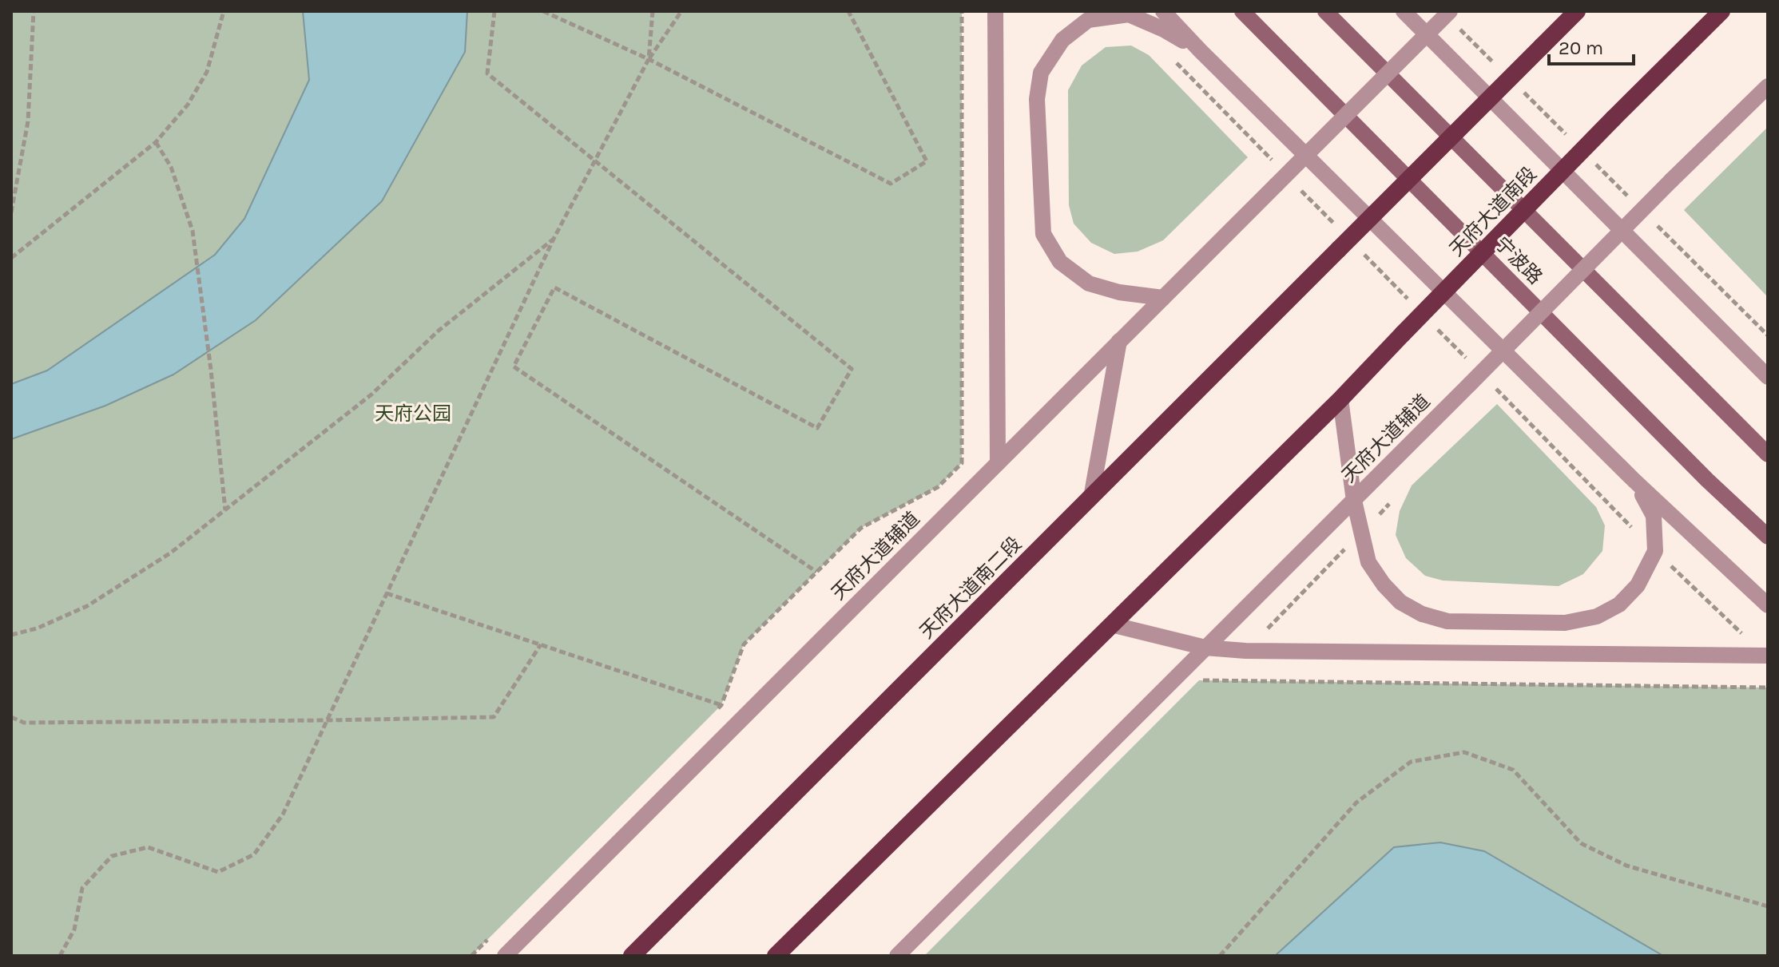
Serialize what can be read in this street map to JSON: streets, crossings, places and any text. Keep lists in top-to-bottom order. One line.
{"streets":{"highway":["天府大道南段","天府大道南二段"],"main road":["宁波路"],"street":["天府大道辅道"]},"parks":["天府公园"],"scale_bar":"20 m"}
